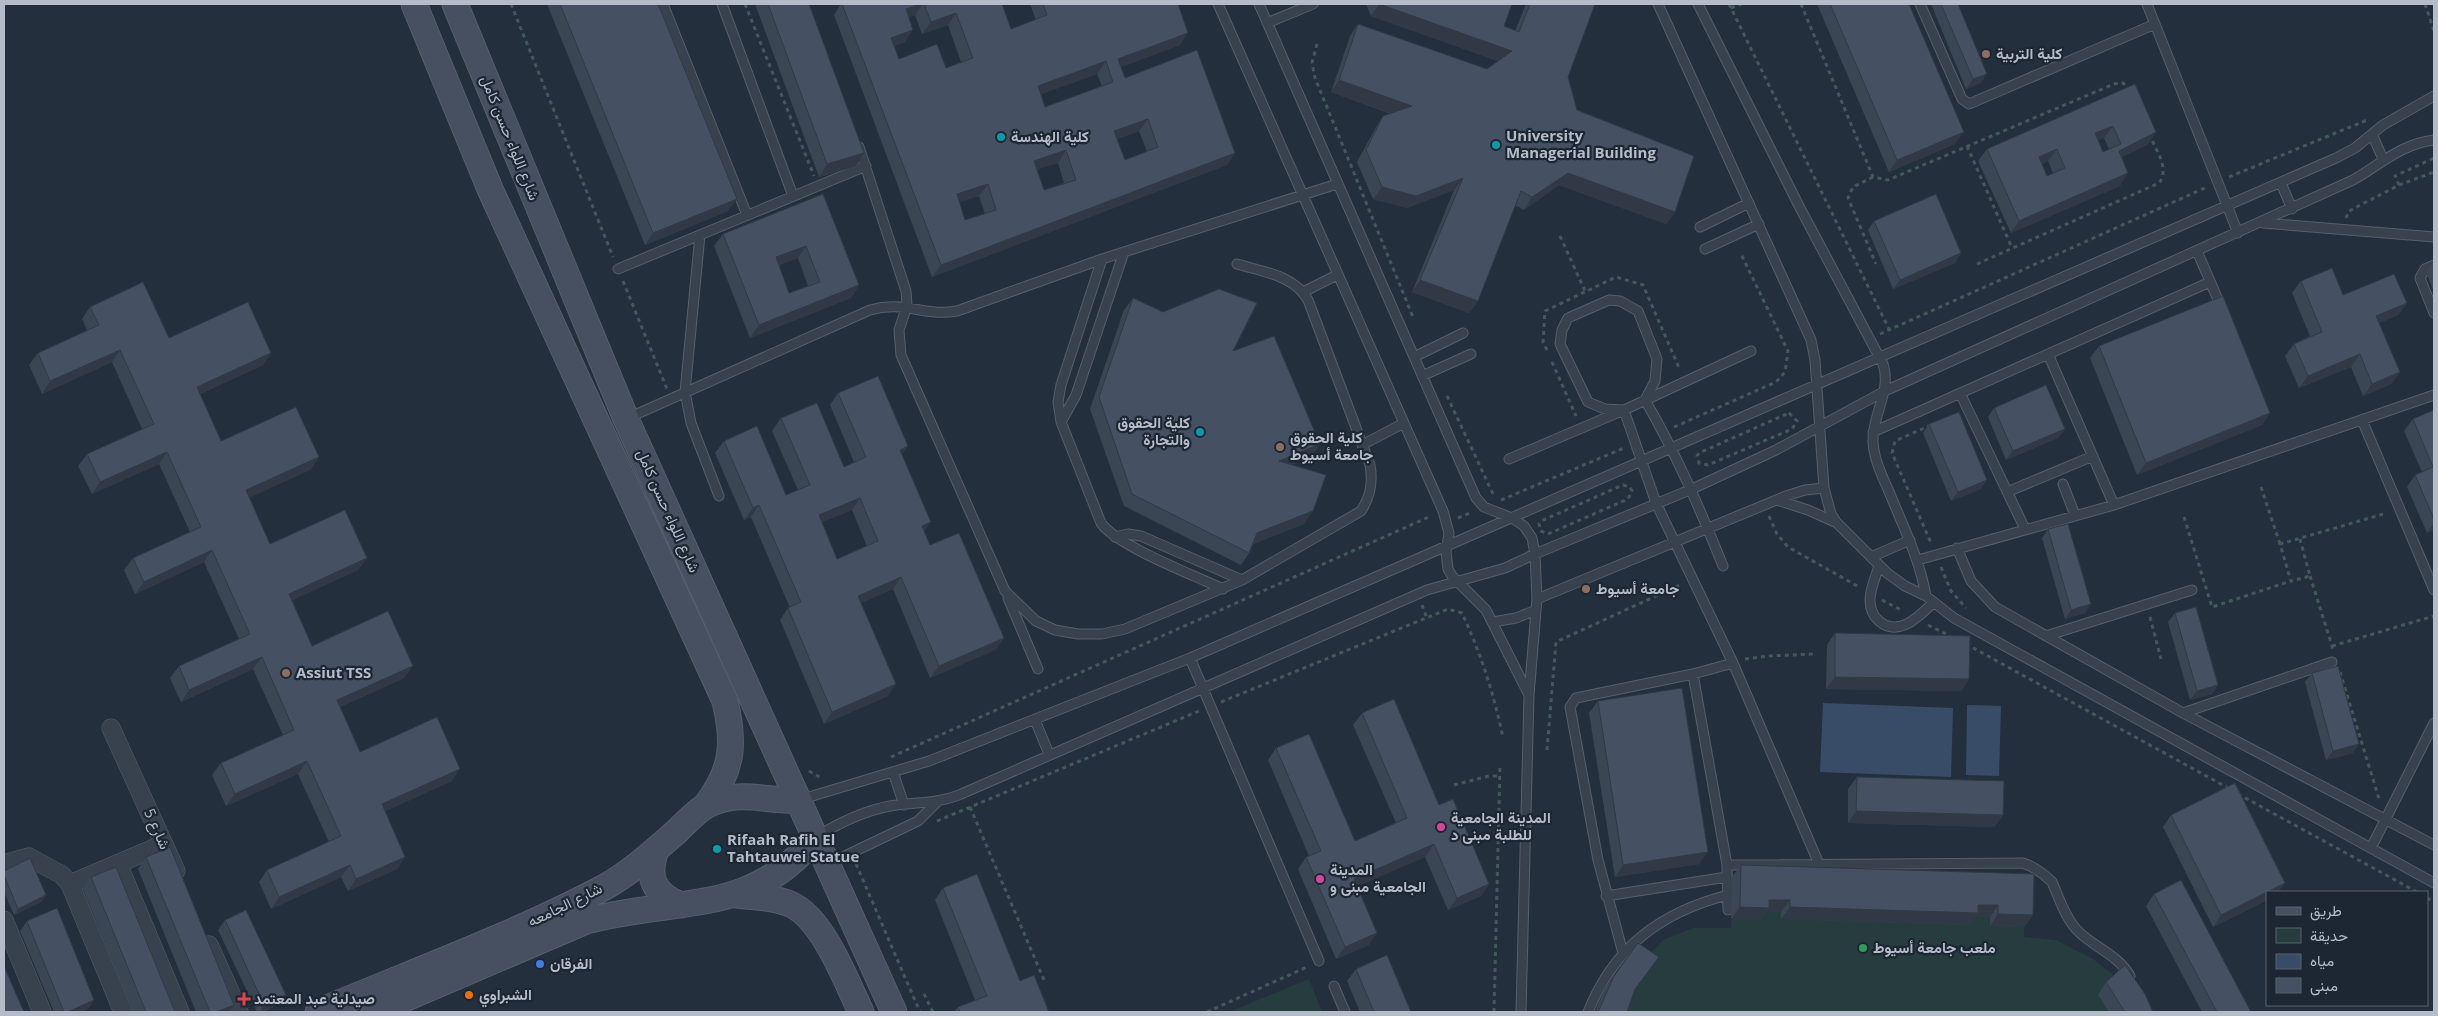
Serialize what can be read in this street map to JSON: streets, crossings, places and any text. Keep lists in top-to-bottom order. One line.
{"streets":{"main road":["شارع اللواء حسن كامل","شارع الجامعه"],"street":["شارع 5"]},"crossings":[["شارع اللواء حسن كامل","شارع الجامعه"]],"places":{"other":["كلية التربية","كلية الهندسة","University Managerial Building","كلية الحقوق والتجارة","كلية الحقوق جامعة أسيوط","جامعة أسيوط","Assiut TSS","المدينة الجامعية للطلبة مبنى د","Rifaah Rafih El Tahtauwei Statue","المدينة الجامعية مبنى و","ملعب جامعة أسيوط","الفرقان","الشبراوي"],"health":["صيدلية عبد المعتمد"]},"legend":["طريق","حديقة","مياه","مبنى"]}
